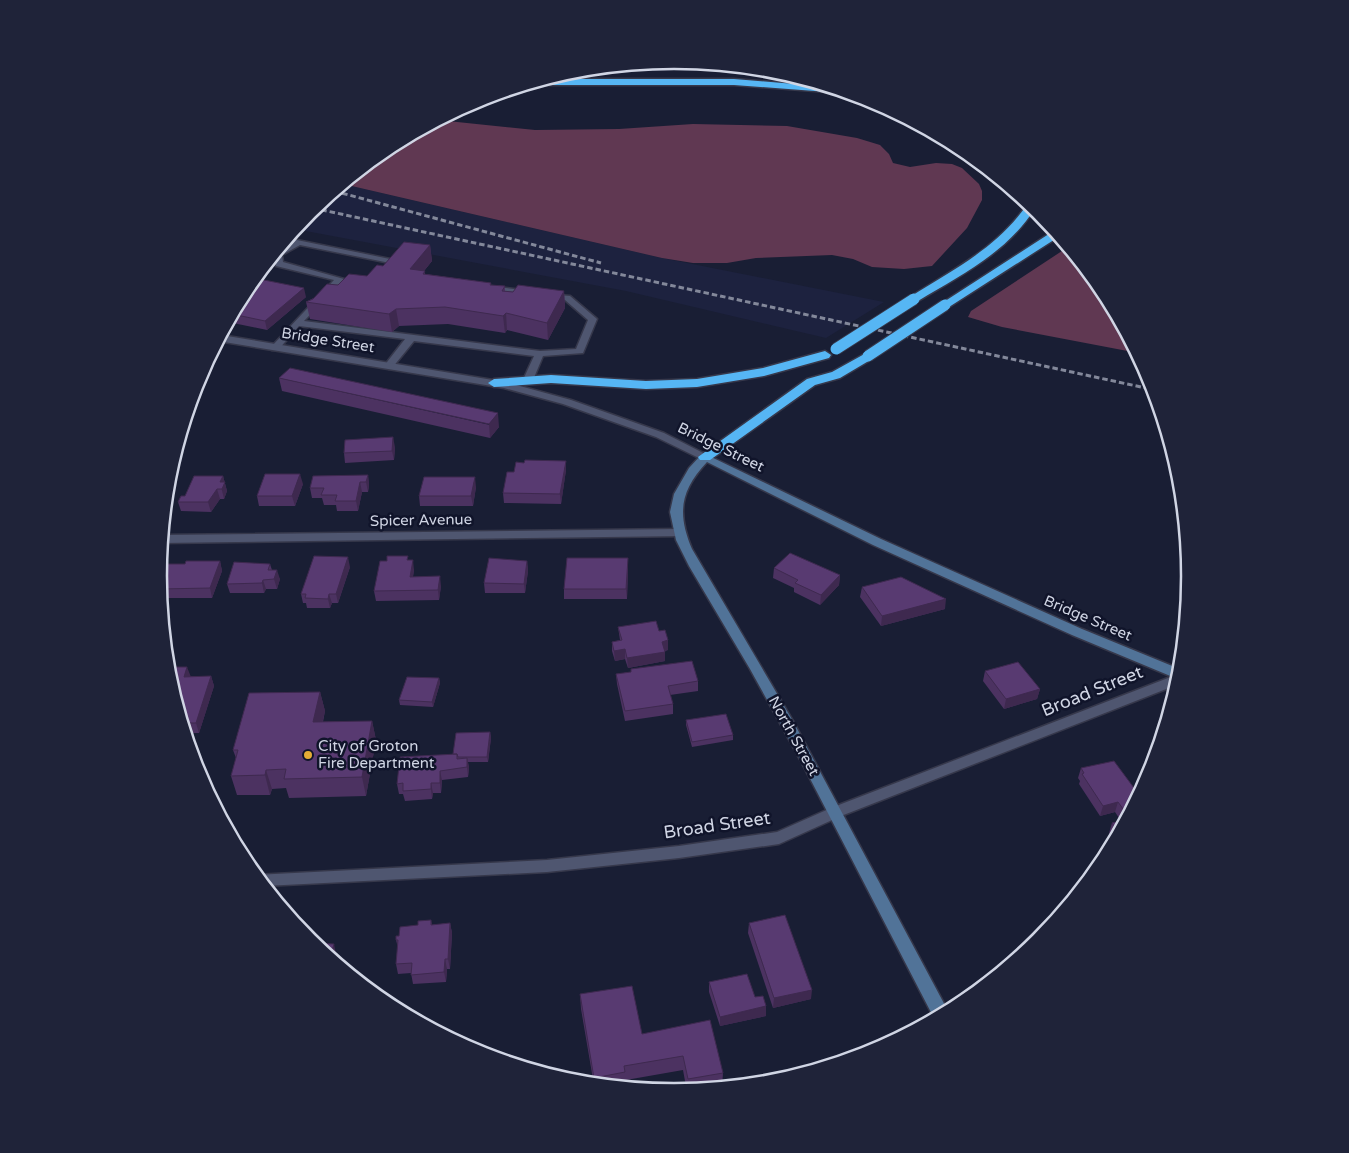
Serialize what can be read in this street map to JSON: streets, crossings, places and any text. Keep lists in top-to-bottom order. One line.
{"streets":{"main road":["Bridge Street","North Street"],"street":["Spicer Avenue","Broad Street"]},"crossings":[["Bridge Street","North Street"],["Spicer Avenue","North Street"],["Broad Street","North Street"]],"places":["City of Groton Fire Department"]}
